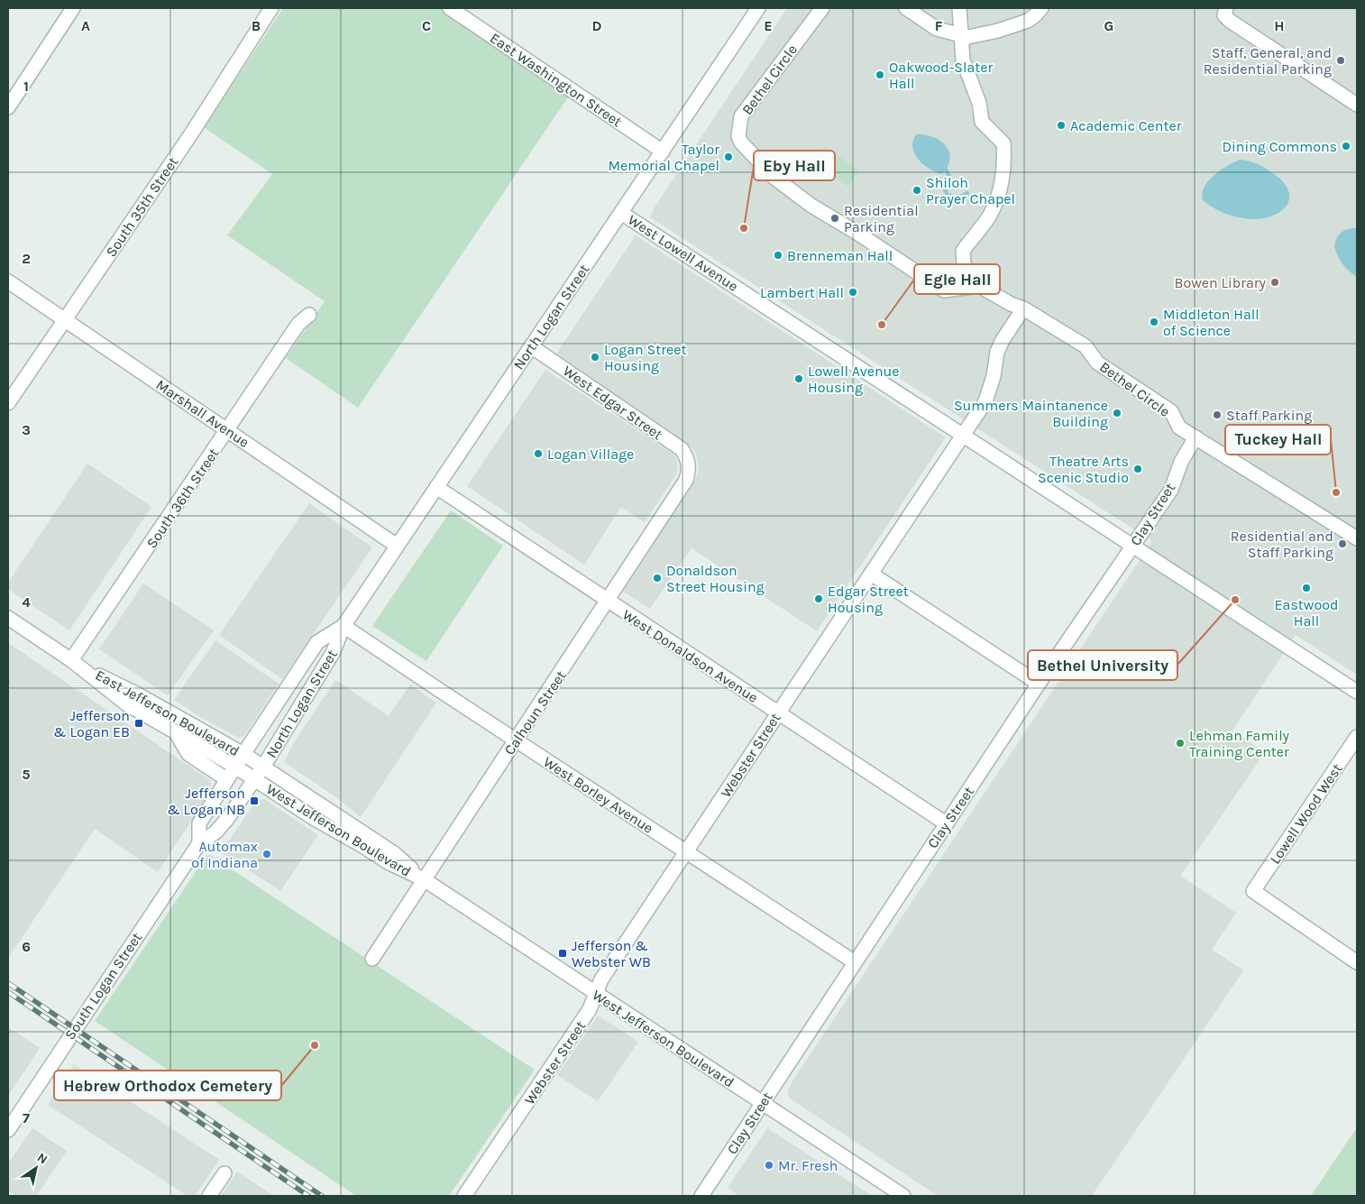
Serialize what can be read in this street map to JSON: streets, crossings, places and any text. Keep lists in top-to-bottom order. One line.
{"streets":{"street":["East Washington Street","Bethel Circle","South 35th Street","West Lowell Avenue","North Logan Street","West Edgar Street","Marshall Avenue","South 36th Street","Clay Street","West Donaldson Avenue","East Jefferson Boulevard","Calhoun Street","Webster Street","West Borley Avenue","Lowell Wood West","West Jefferson Boulevard","South Logan Street"]},"crossings":[["East Washington Street","North Logan Street"],["Bethel Circle","Clay Street"],["Bethel Circle","Webster Street"],["South 35th Street","Marshall Avenue"],["West Lowell Avenue","North Logan Street"],["West Lowell Avenue","Clay Street"],["West Lowell Avenue","Webster Street"],["North Logan Street","West Edgar Street"],["North Logan Street","Marshall Avenue"],["North Logan Street","West Donaldson Avenue"],["North Logan Street","East Jefferson Boulevard"],["North Logan Street","West Borley Avenue"],["North Logan Street","West Jefferson Boulevard"],["North Logan Street","South Logan Street"],["West Edgar Street","Calhoun Street"],["Marshall Avenue","South 36th Street"],["South 36th Street","East Jefferson Boulevard"],["Clay Street","West Donaldson Avenue"],["Clay Street","West Borley Avenue"],["Clay Street","West Jefferson Boulevard"],["West Donaldson Avenue","Calhoun Street"],["West Donaldson Avenue","Webster Street"],["East Jefferson Boulevard","West Jefferson Boulevard"],["East Jefferson Boulevard","South Logan Street"],["Calhoun Street","West Borley Avenue"],["Calhoun Street","West Jefferson Boulevard"],["Webster Street","West Borley Avenue"],["Webster Street","West Jefferson Boulevard"],["West Jefferson Boulevard","South Logan Street"]],"places":{"other":["Staff, General, and Residential Parking","Oakwood-Slater Hall","Academic Center","Dining Commons","Taylor Memorial Chapel","Shiloh Prayer Chapel","Residential Parking","Eby Hall","Brenneman Hall","Bowen Library","Lambert Hall","Middleton Hall of Science","Egle Hall","Logan Street Housing","Lowell Avenue Housing","Summers Maintanence Building","Staff Parking","Logan Village","Theatre Arts Scenic Studio","Tuckey Hall","Residential and Staff Parking","Donaldson Street Housing","Eastwood Hall","Edgar Street Housing","Bethel University","Lehman Family Training Center","Automax of Indiana","Hebrew Orthodox Cemetery","Mr. Fresh"],"transit":["Jefferson & Logan EB","Jefferson & Logan NB","Jefferson & Webster WB"]},"north":"top right","grid":{"columns":["A","B","C","D","E","F","G","H"],"rows":["1","2","3","4","5","6","7"]}}
